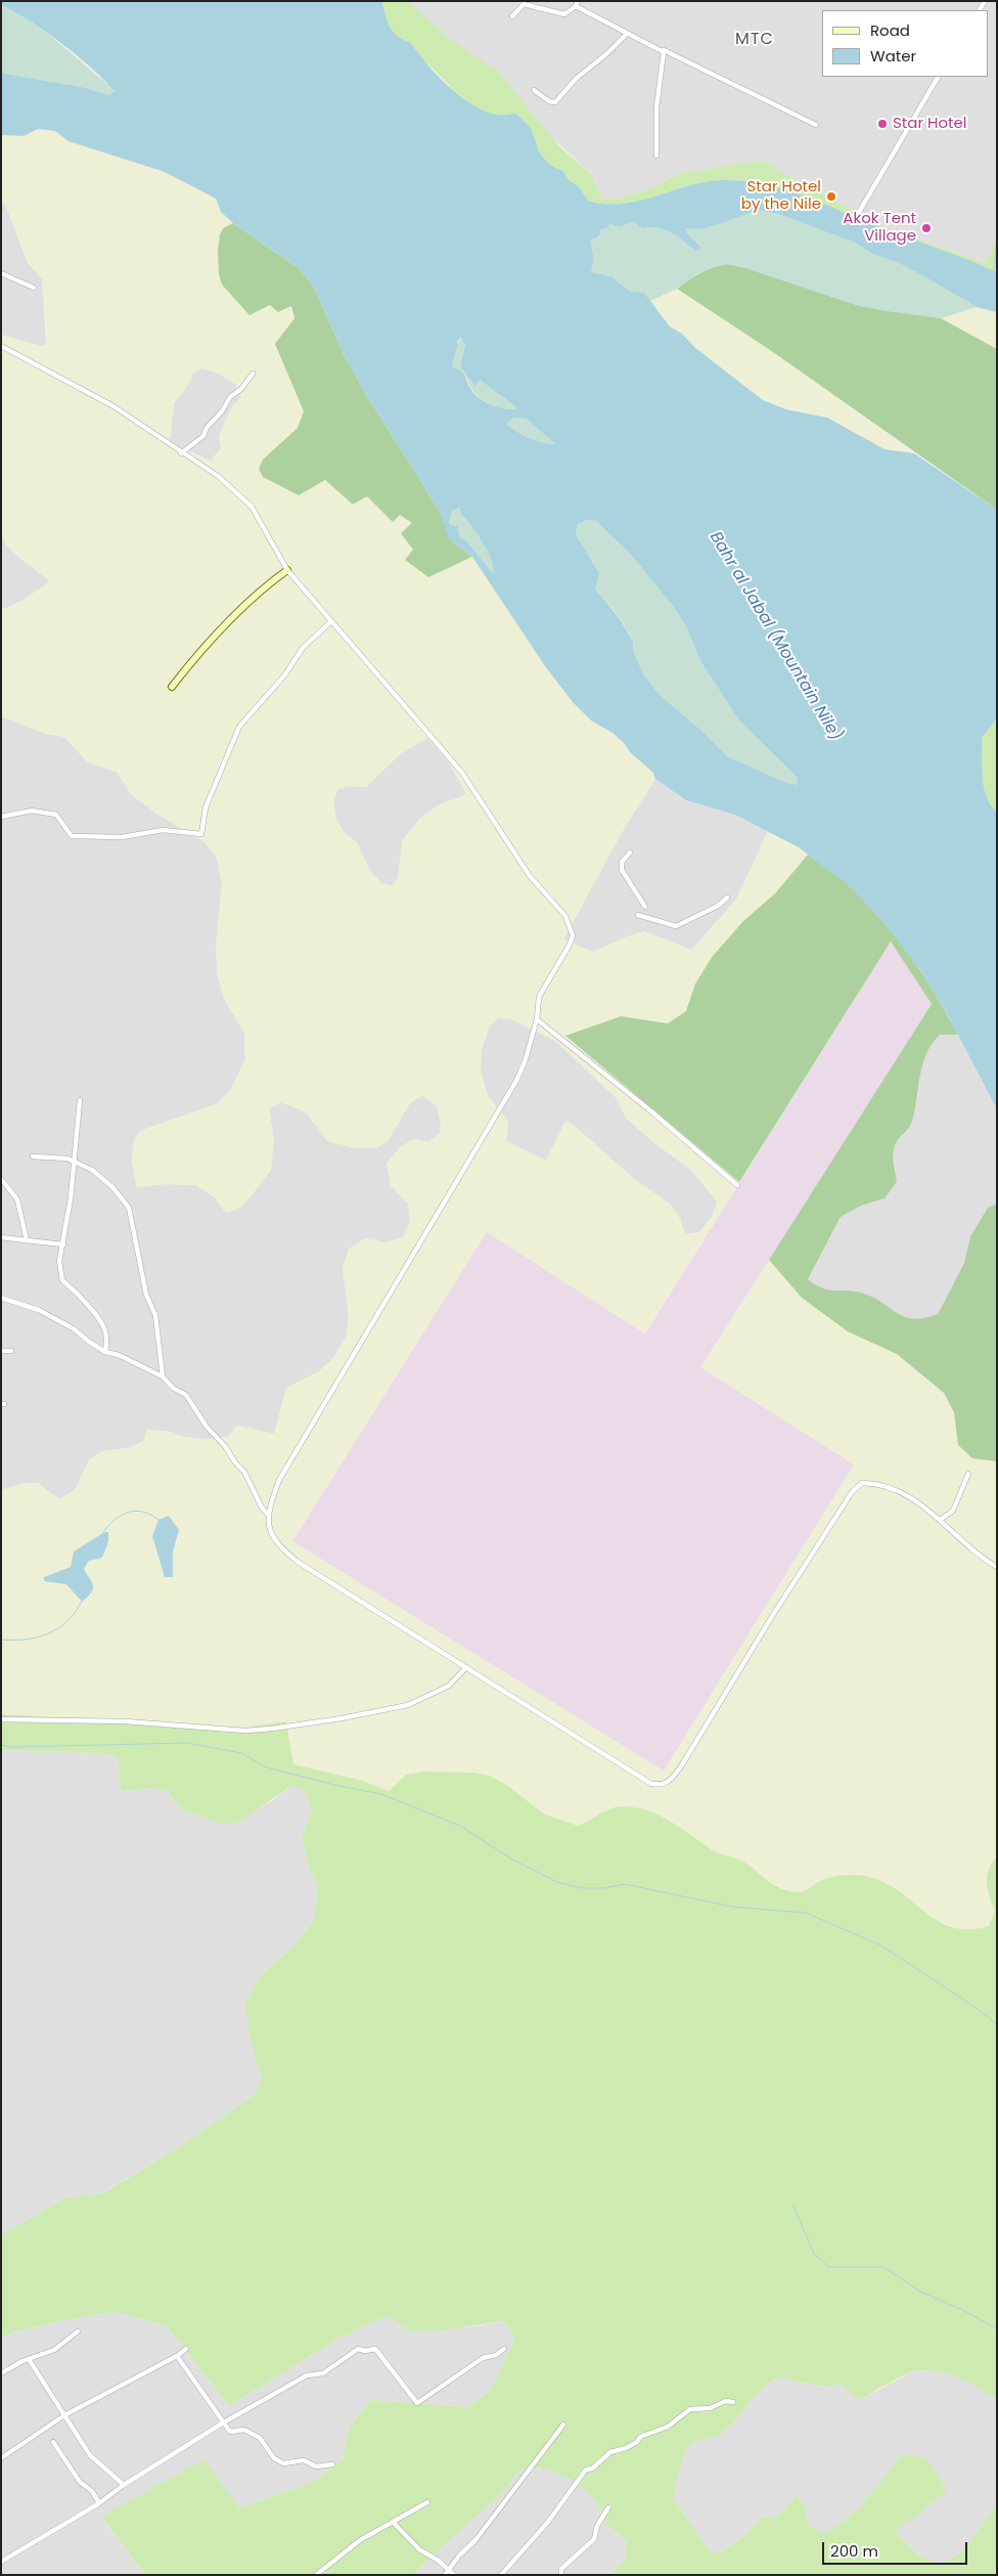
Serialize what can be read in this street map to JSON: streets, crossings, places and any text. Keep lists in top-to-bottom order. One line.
{"districts":["MTC"],"water":["Bahr al Jabal (Mountain Nile)"],"places":["Star Hotel","Star Hotel by the Nile","Akok Tent Village"],"legend":["Road","Water"],"scale_bar":"200 m"}
